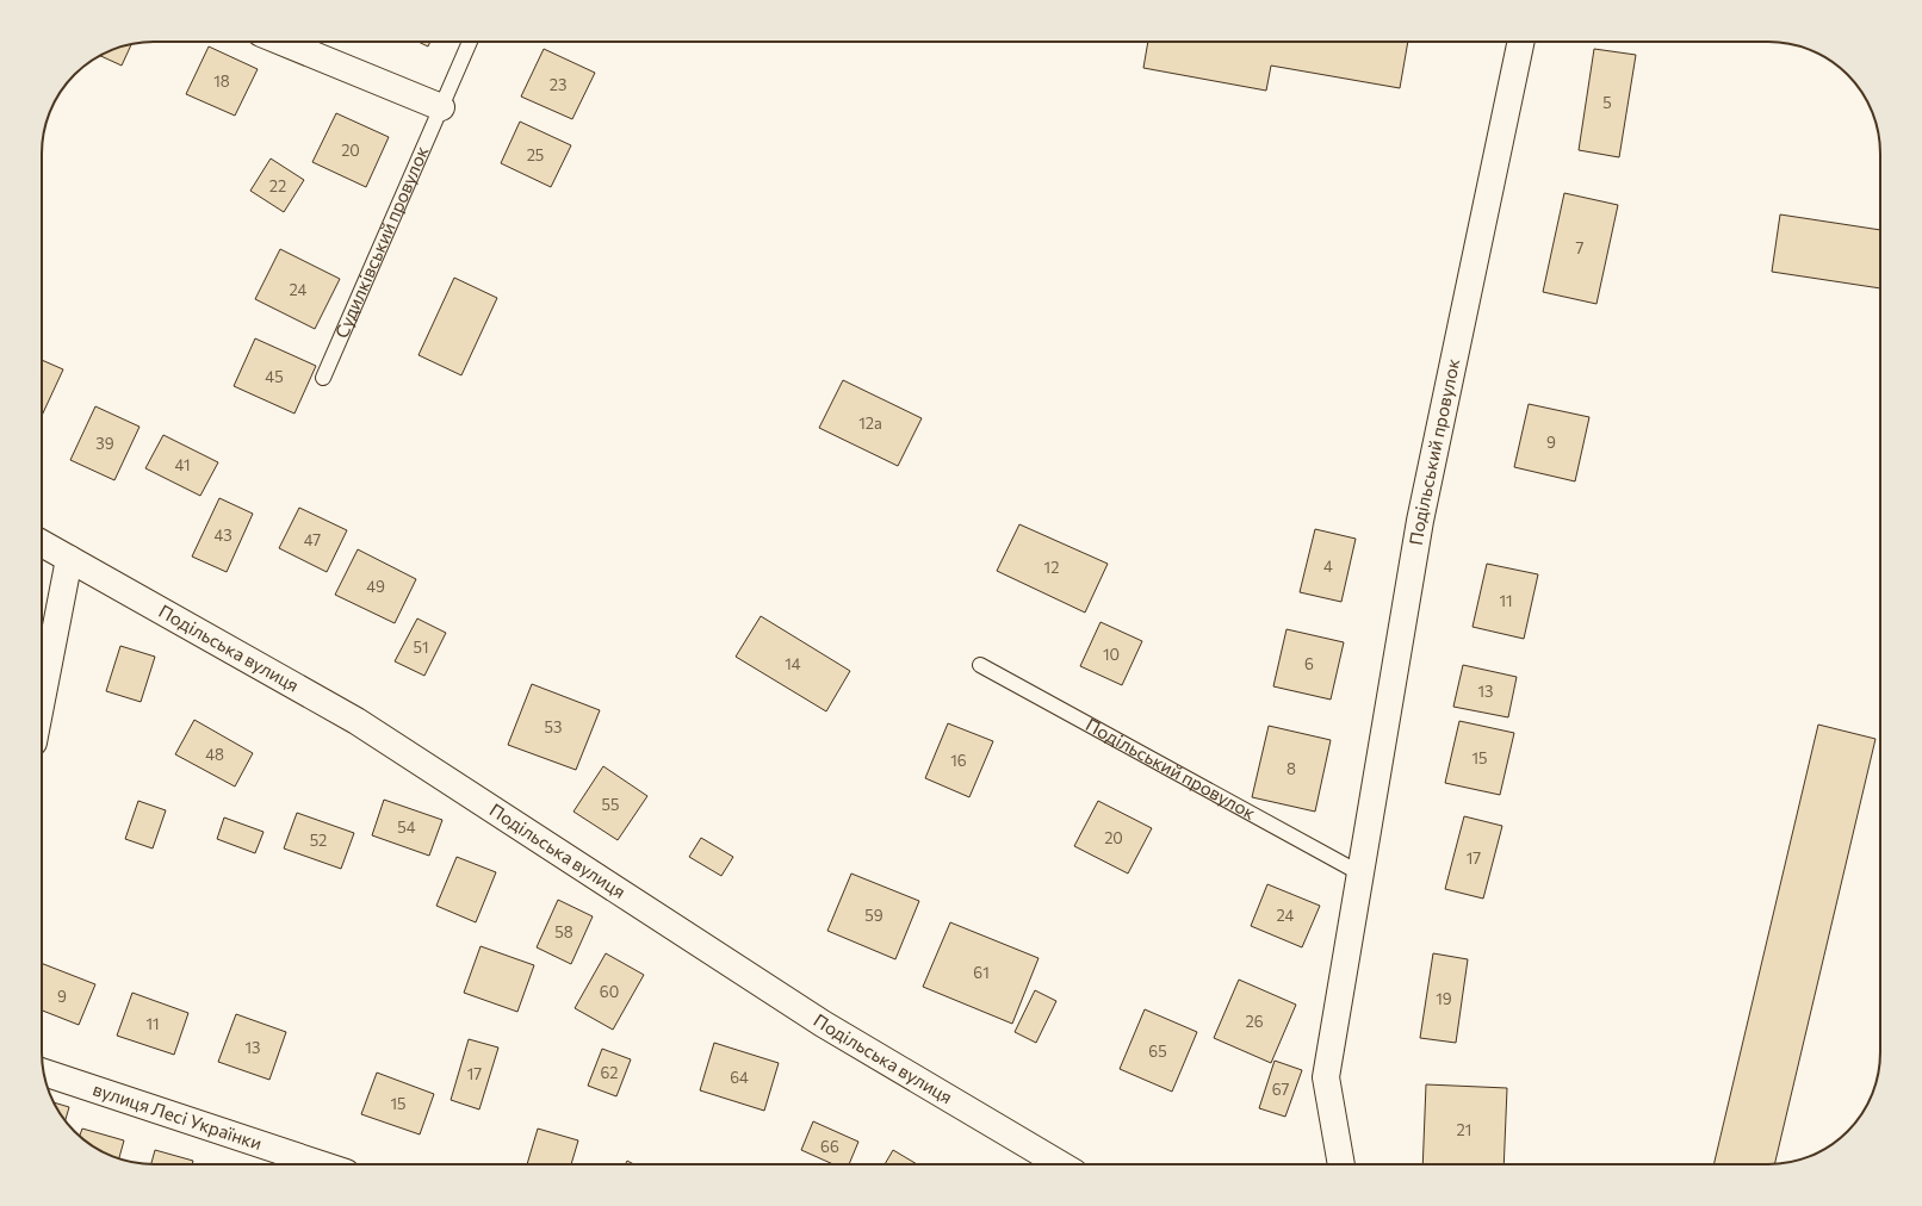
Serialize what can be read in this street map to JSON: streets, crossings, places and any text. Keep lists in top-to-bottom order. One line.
{"streets":{"street":["Подільський провулок","Подільська вулиця","вулиця Лесі Українки"],"lane":["Судилківський провулок"]},"house_numbers":["18","23","5","20","25","22","7","24","45","12а","9","39","41","43","47","4","12","49","11","51","10","14","6","13","53","48","15","16","8","55","54","20","52","17","59","24","58","61","60","9","19","26","11","13","65","62","17","64","67","15","21","66"]}
